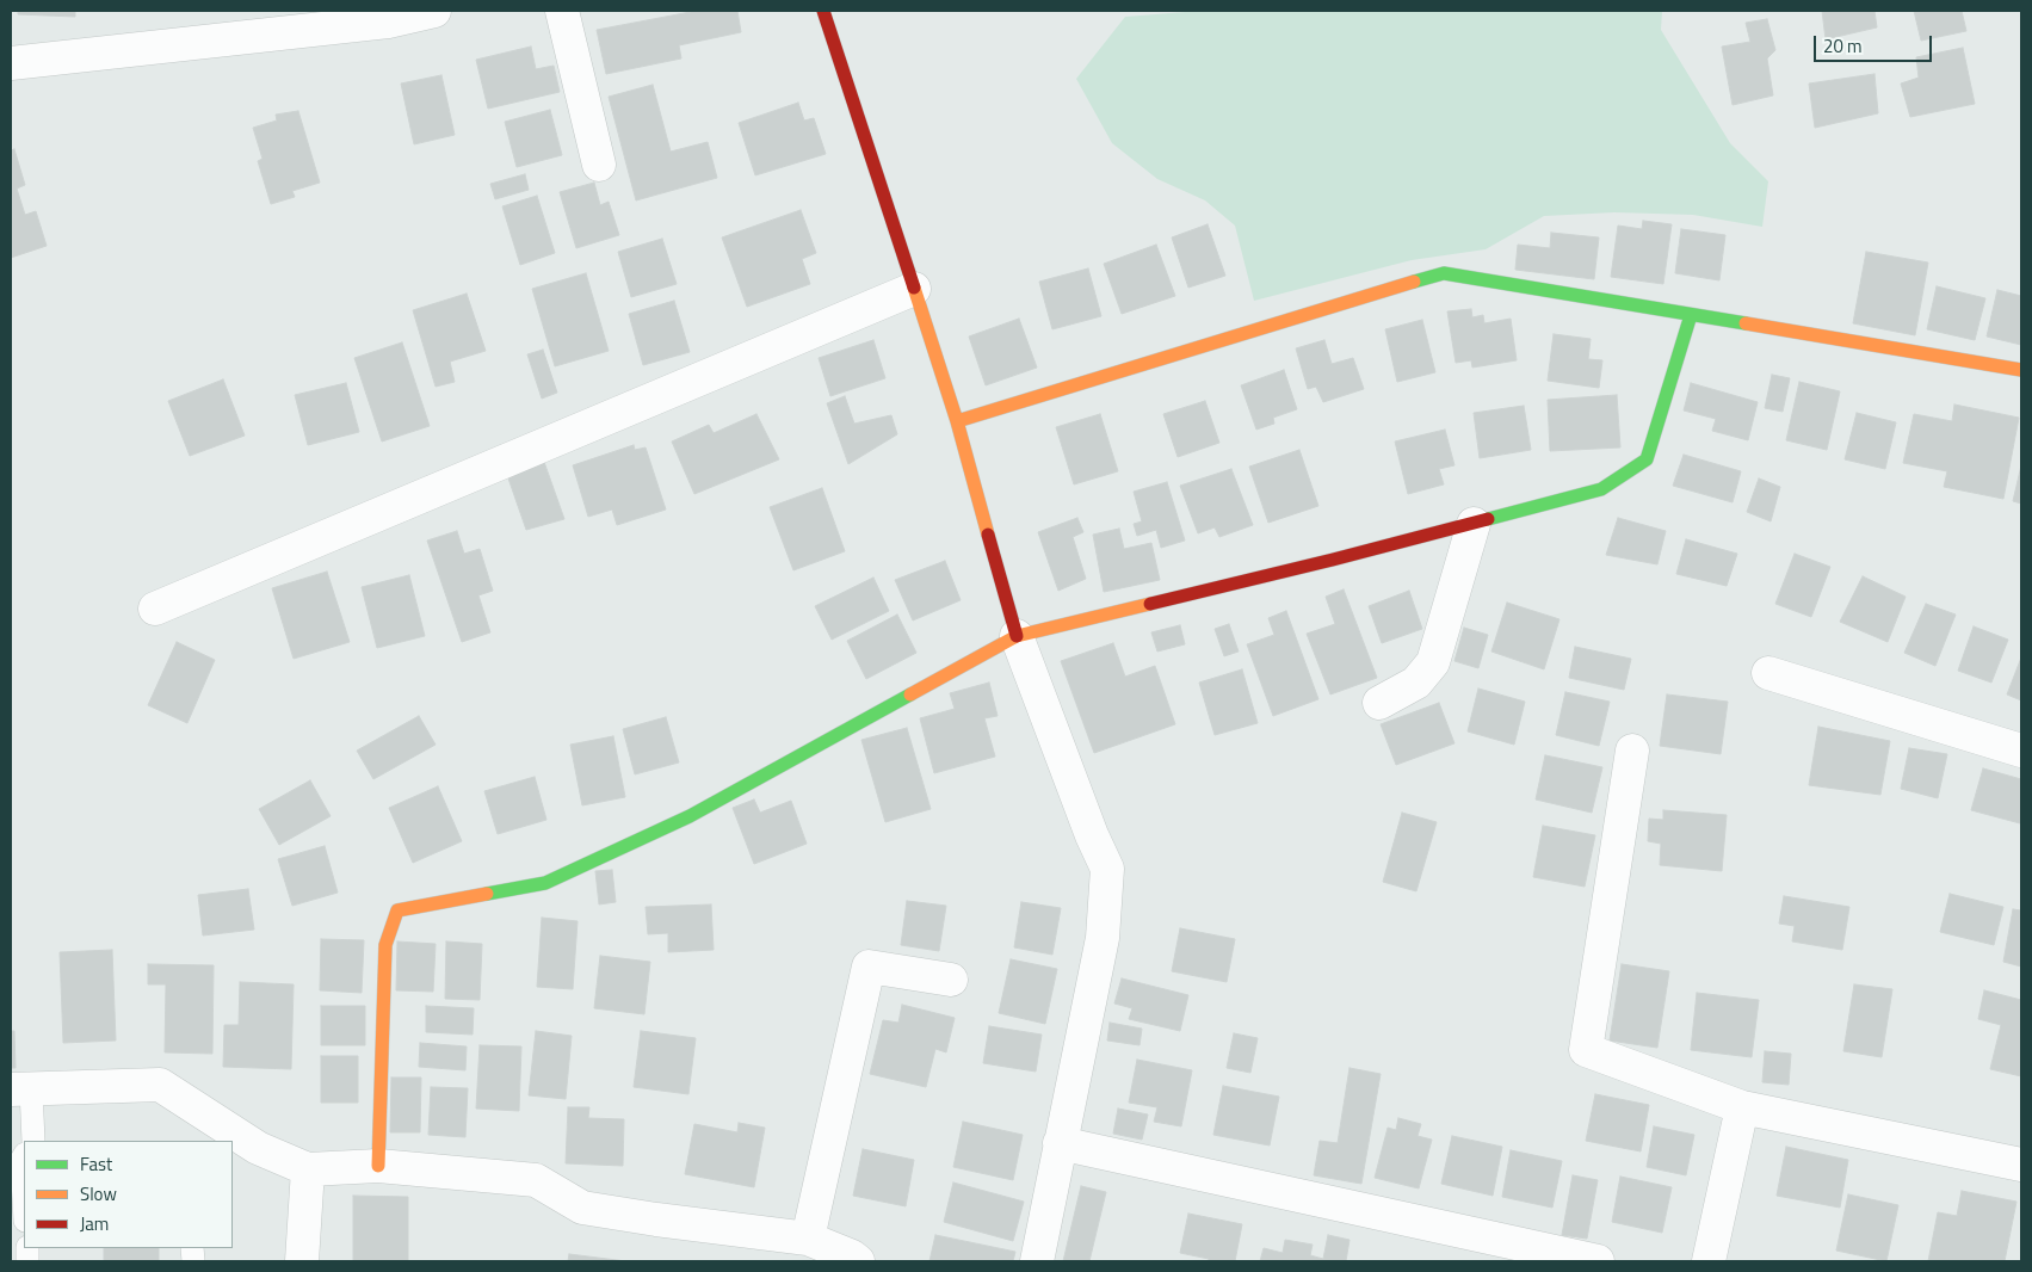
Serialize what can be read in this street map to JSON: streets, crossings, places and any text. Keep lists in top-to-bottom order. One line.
{"legend":["Fast","Slow","Jam"],"scale_bar":"20 m"}
